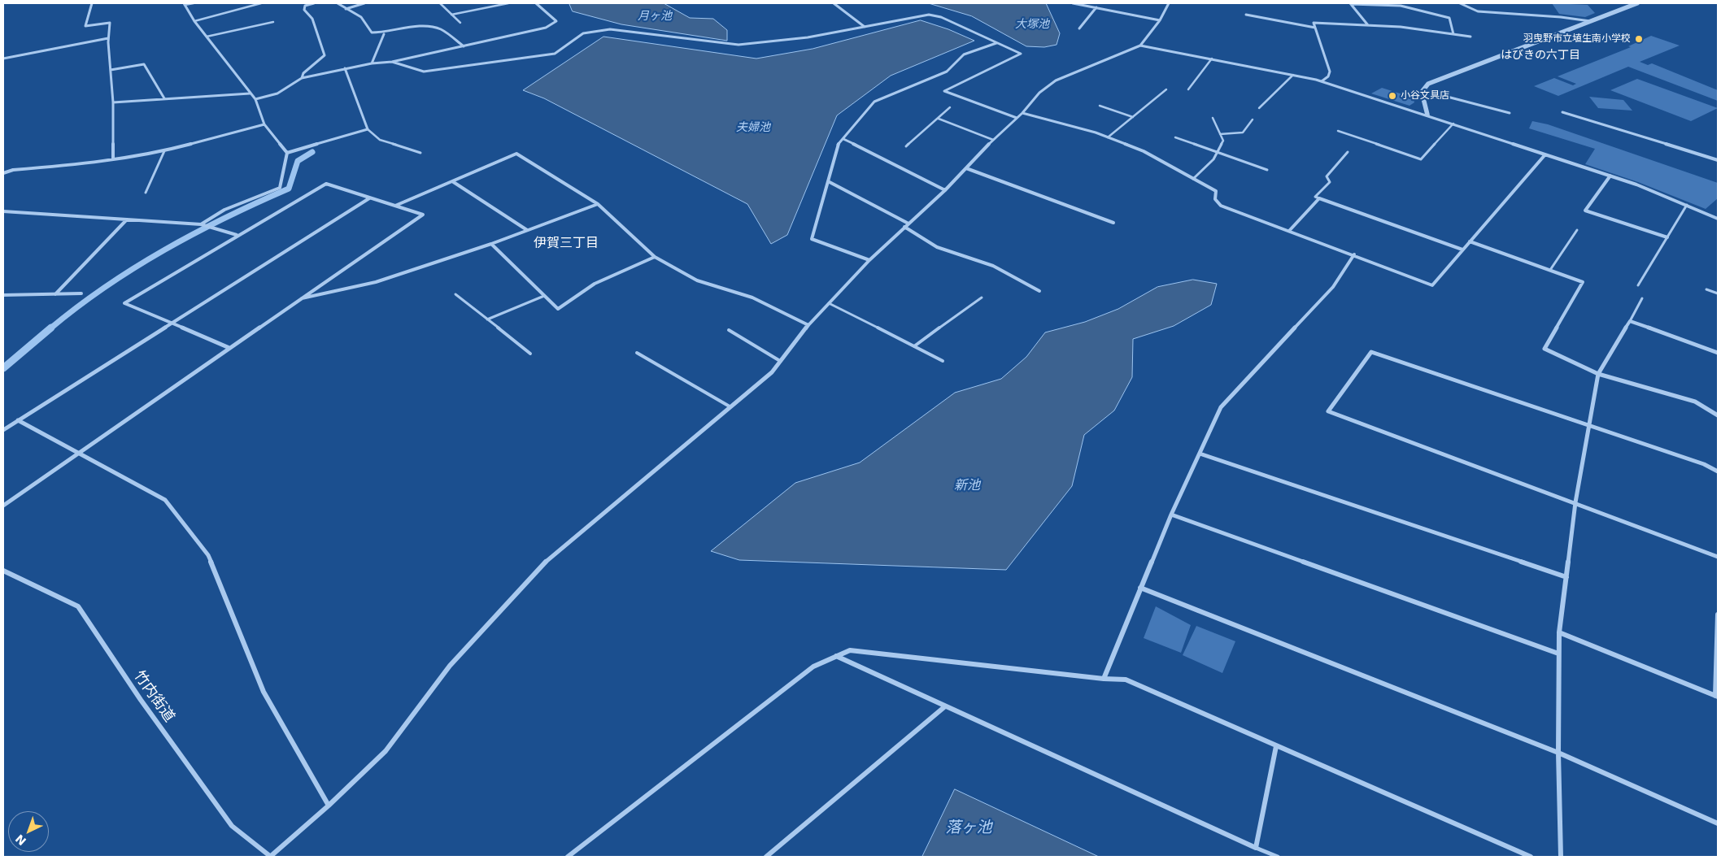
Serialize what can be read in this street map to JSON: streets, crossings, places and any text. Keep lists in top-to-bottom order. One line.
{"streets":{"street":["竹内街道"]},"districts":["はびきの六丁目","伊賀三丁目"],"water":["月ヶ池","大塚池","夫婦池","新池","落ヶ池"],"places":["羽曳野市立埴生南小学校","小谷文具店"],"north":"bottom left"}
